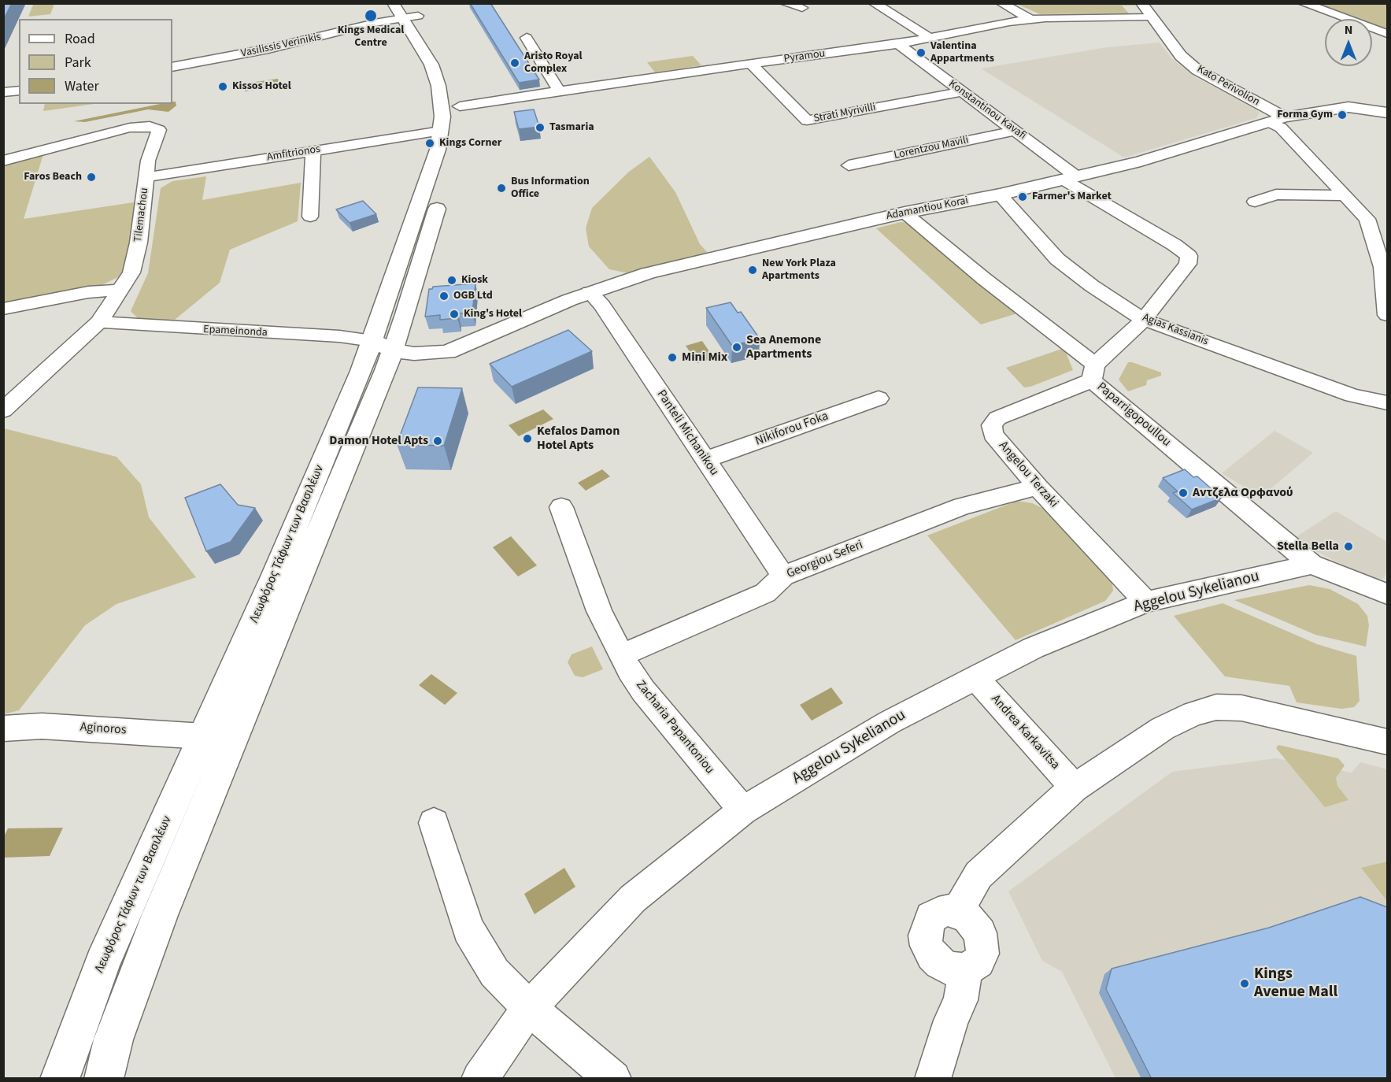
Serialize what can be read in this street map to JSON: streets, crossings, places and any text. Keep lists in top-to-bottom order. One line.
{"streets":{"main road":["Kato Perivolion","Adamantiou Korai","Λεωφόρος Τάφων των Βασιλέων"],"street":["Vasilissis Verinikis","Pyramou","Konstantinou Kavafi","Strati Myrivilli","Lorentzou Mavili","Amfitrionos","Tilemachou","Agias Kassianis","Epameinonda","Paparrigopoullou","Nikiforou Foka","Panteli Michanikou","Angelou Terzaki","Georgiou Seferi","Aggelou Sykelianou","Zacharia Papantoniou","Aginoros","Andrea Karkavitsa"]},"crossings":[["Vasilissis Verinikis","Λεωφόρος Τάφων των Βασιλέων"],["Pyramou","Kato Perivolion"],["Pyramou","Konstantinou Kavafi"],["Pyramou","Strati Myrivilli"],["Kato Perivolion","Adamantiou Korai"],["Konstantinou Kavafi","Strati Myrivilli"],["Konstantinou Kavafi","Lorentzou Mavili"],["Konstantinou Kavafi","Adamantiou Korai"],["Konstantinou Kavafi","Agias Kassianis"],["Amfitrionos","Tilemachou"],["Amfitrionos","Λεωφόρος Τάφων των Βασιλέων"],["Adamantiou Korai","Agias Kassianis"],["Adamantiou Korai","Epameinonda"],["Adamantiou Korai","Paparrigopoullou"],["Adamantiou Korai","Panteli Michanikou"],["Adamantiou Korai","Λεωφόρος Τάφων των Βασιλέων"],["Tilemachou","Epameinonda"],["Epameinonda","Λεωφόρος Τάφων των Βασιλέων"],["Paparrigopoullou","Angelou Terzaki"],["Paparrigopoullou","Aggelou Sykelianou"],["Nikiforou Foka","Panteli Michanikou"],["Panteli Michanikou","Georgiou Seferi"],["Angelou Terzaki","Georgiou Seferi"],["Angelou Terzaki","Aggelou Sykelianou"],["Λεωφόρος Τάφων των Βασιλέων","Aginoros"],["Georgiou Seferi","Zacharia Papantoniou"],["Aggelou Sykelianou","Zacharia Papantoniou"],["Aggelou Sykelianou","Andrea Karkavitsa"]],"places":["Kings Medical Centre","Valentina Appartments","Aristo Royal Complex","Kissos Hotel","Forma Gym","Tasmaria","Kings Corner","Faros Beach","Bus Information Office","Farmer's Market","New York Plaza Apartments","Kiosk","OGB Ltd","King's Hotel","Sea Anemone Apartments","Mini Mix","Kefalos Damon Hotel Apts","Damon Hotel Apts","Αντζελα Ορφανού","Stella Bella","Kings Avenue Mall"],"legend":["Road","Park","Water"],"north":"top"}
